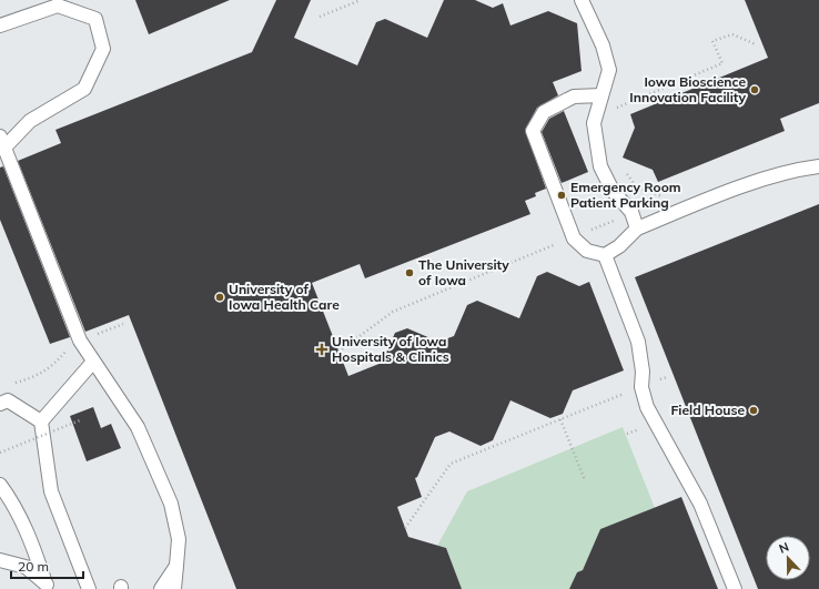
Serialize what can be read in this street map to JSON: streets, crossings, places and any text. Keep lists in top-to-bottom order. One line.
{"places":{"other":["Iowa Bioscience Innovation Facility","Emergency Room Patient Parking","The University of Iowa","University of Iowa Health Care","Field House"],"health":["University of Iowa Hospitals & Clinics"]},"scale_bar":"20 m","north":"top"}
